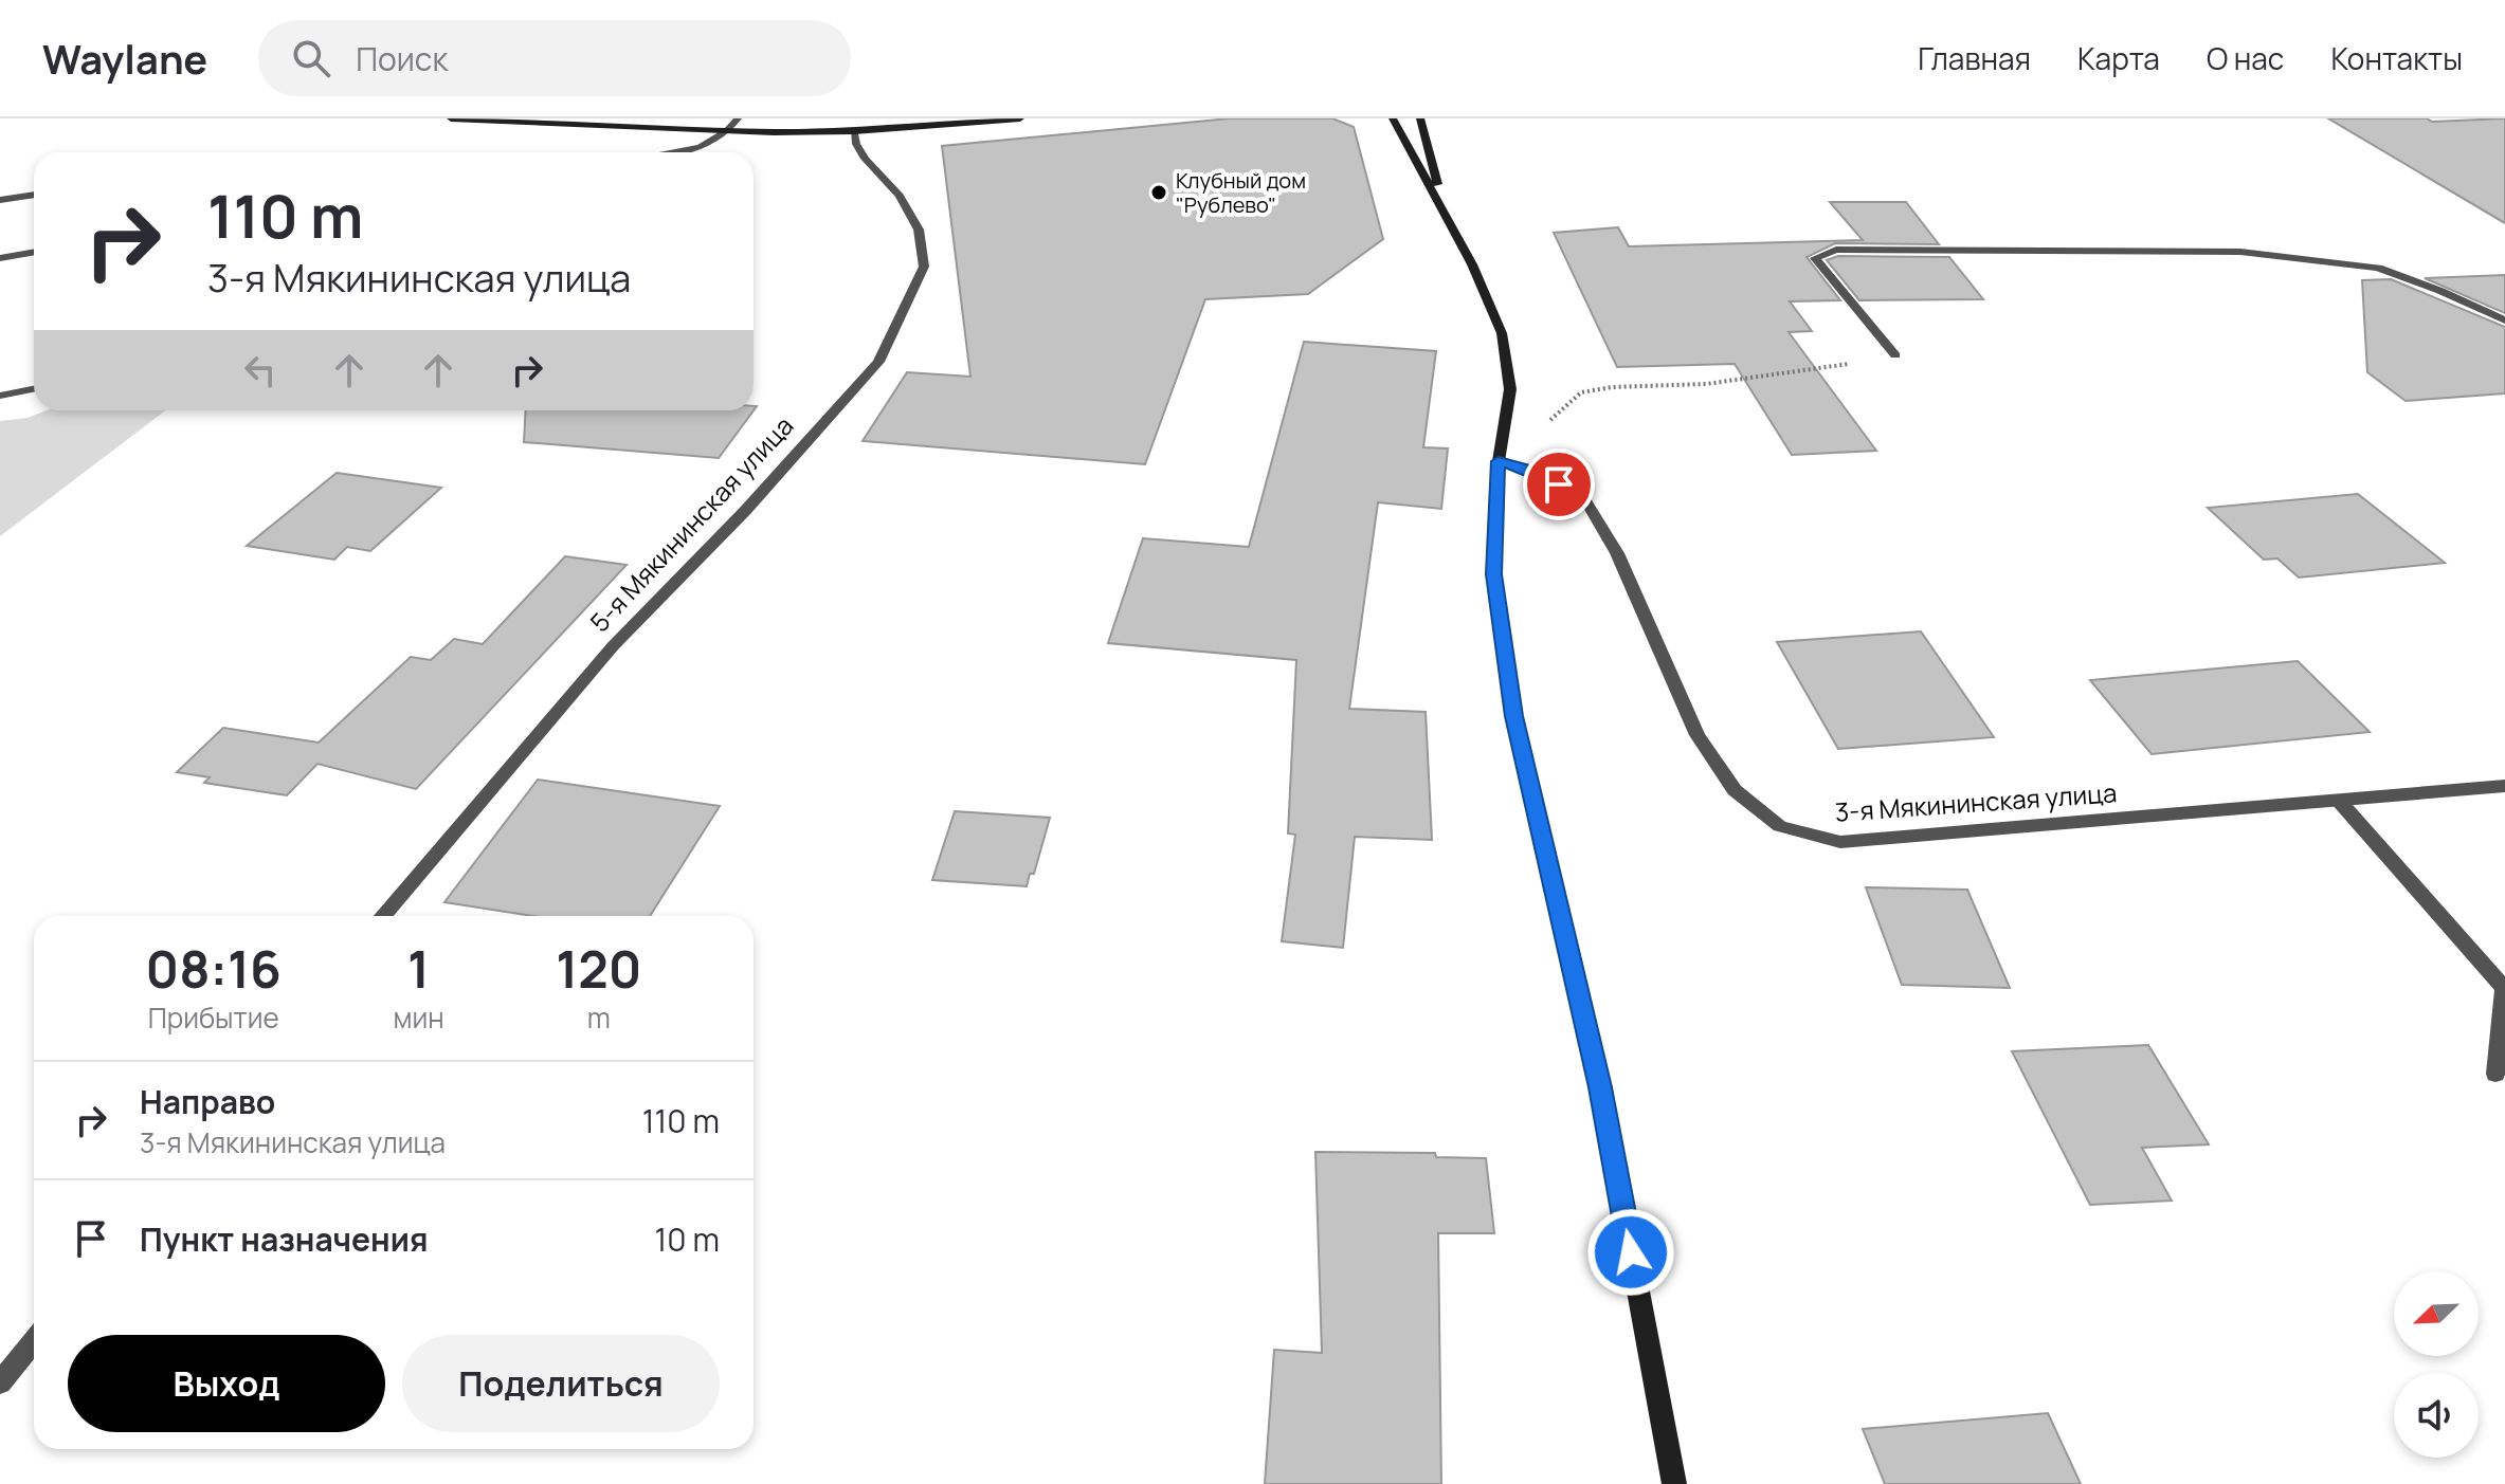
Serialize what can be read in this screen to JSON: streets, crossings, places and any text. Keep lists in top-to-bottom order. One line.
{"streets":{"street":["5-я Мякининская улица","3-я Мякининская улица"]},"places":["Клубный дом \"Рублево\""],"north":"bottom left","page":{"header":"Waylane","search":"Поиск","nav":["Главная","Карта","О нас","Контакты"],"turn":["110 m","3-я Мякининская улица"],"eta":["08:16","Прибытие","1","мин","120","m"],"list":[{"name":"Направо","note":"3-я Мякининская улица","value":"110 m"},{"name":"Пункт назначения","value":"10 m"}],"buttons":["Выход","Поделиться"]}}
